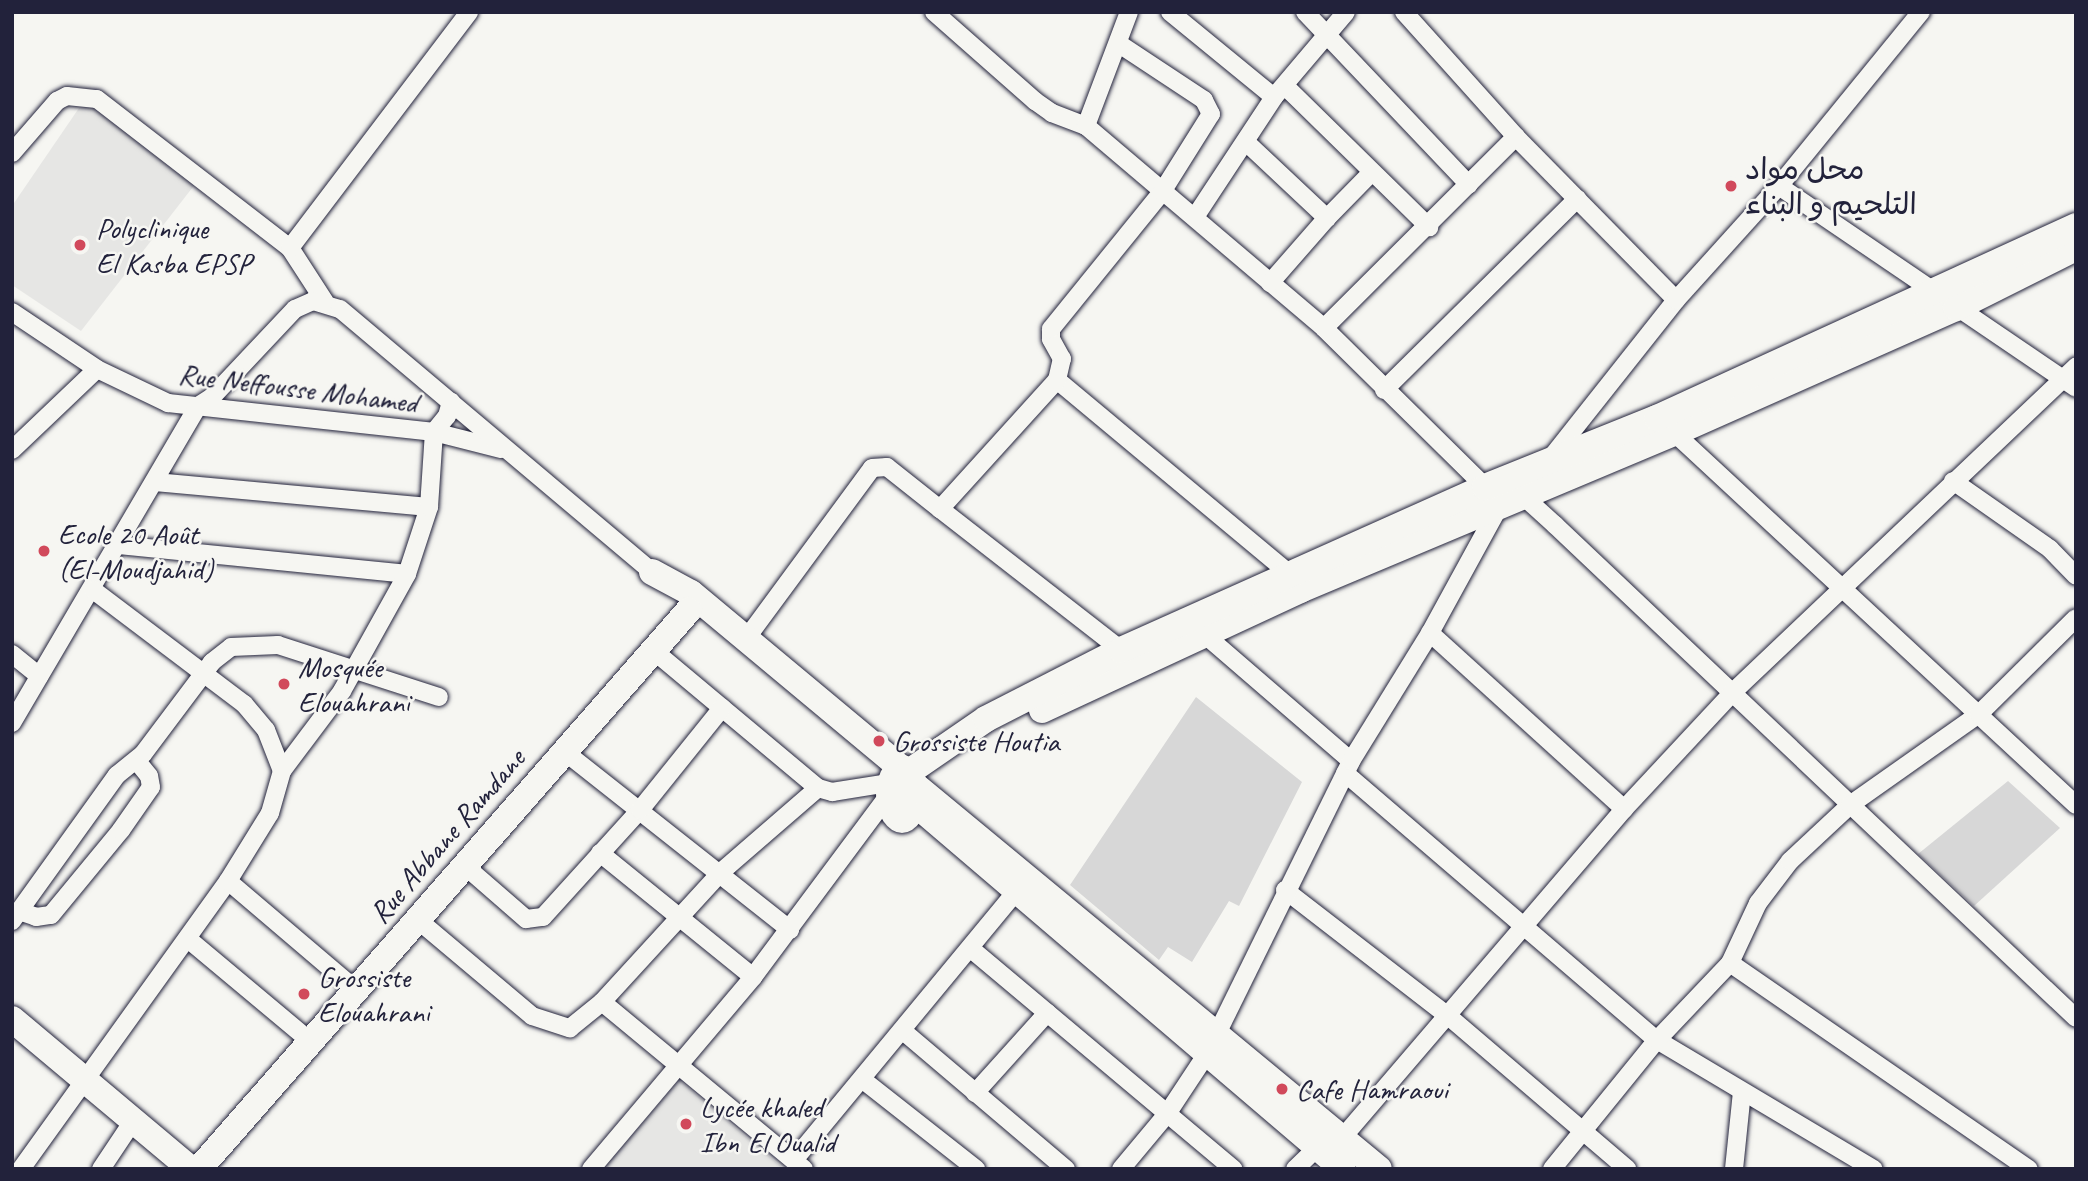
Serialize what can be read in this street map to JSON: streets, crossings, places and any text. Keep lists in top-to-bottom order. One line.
{"streets":{"street":["Rue Neffousse Mohamed","Rue Abbane Ramdane"]},"places":["محل مواد التلحيم و البناء","Polyclinique El Kasba EPSP","Ecole 20 Août (El-Moudjahid)","Mosquée Elouahrani","Grossiste Houtia","Grossiste Elouahrani","Cafe Hamraoui","Lycée khaled Ibn El Oualid"]}
